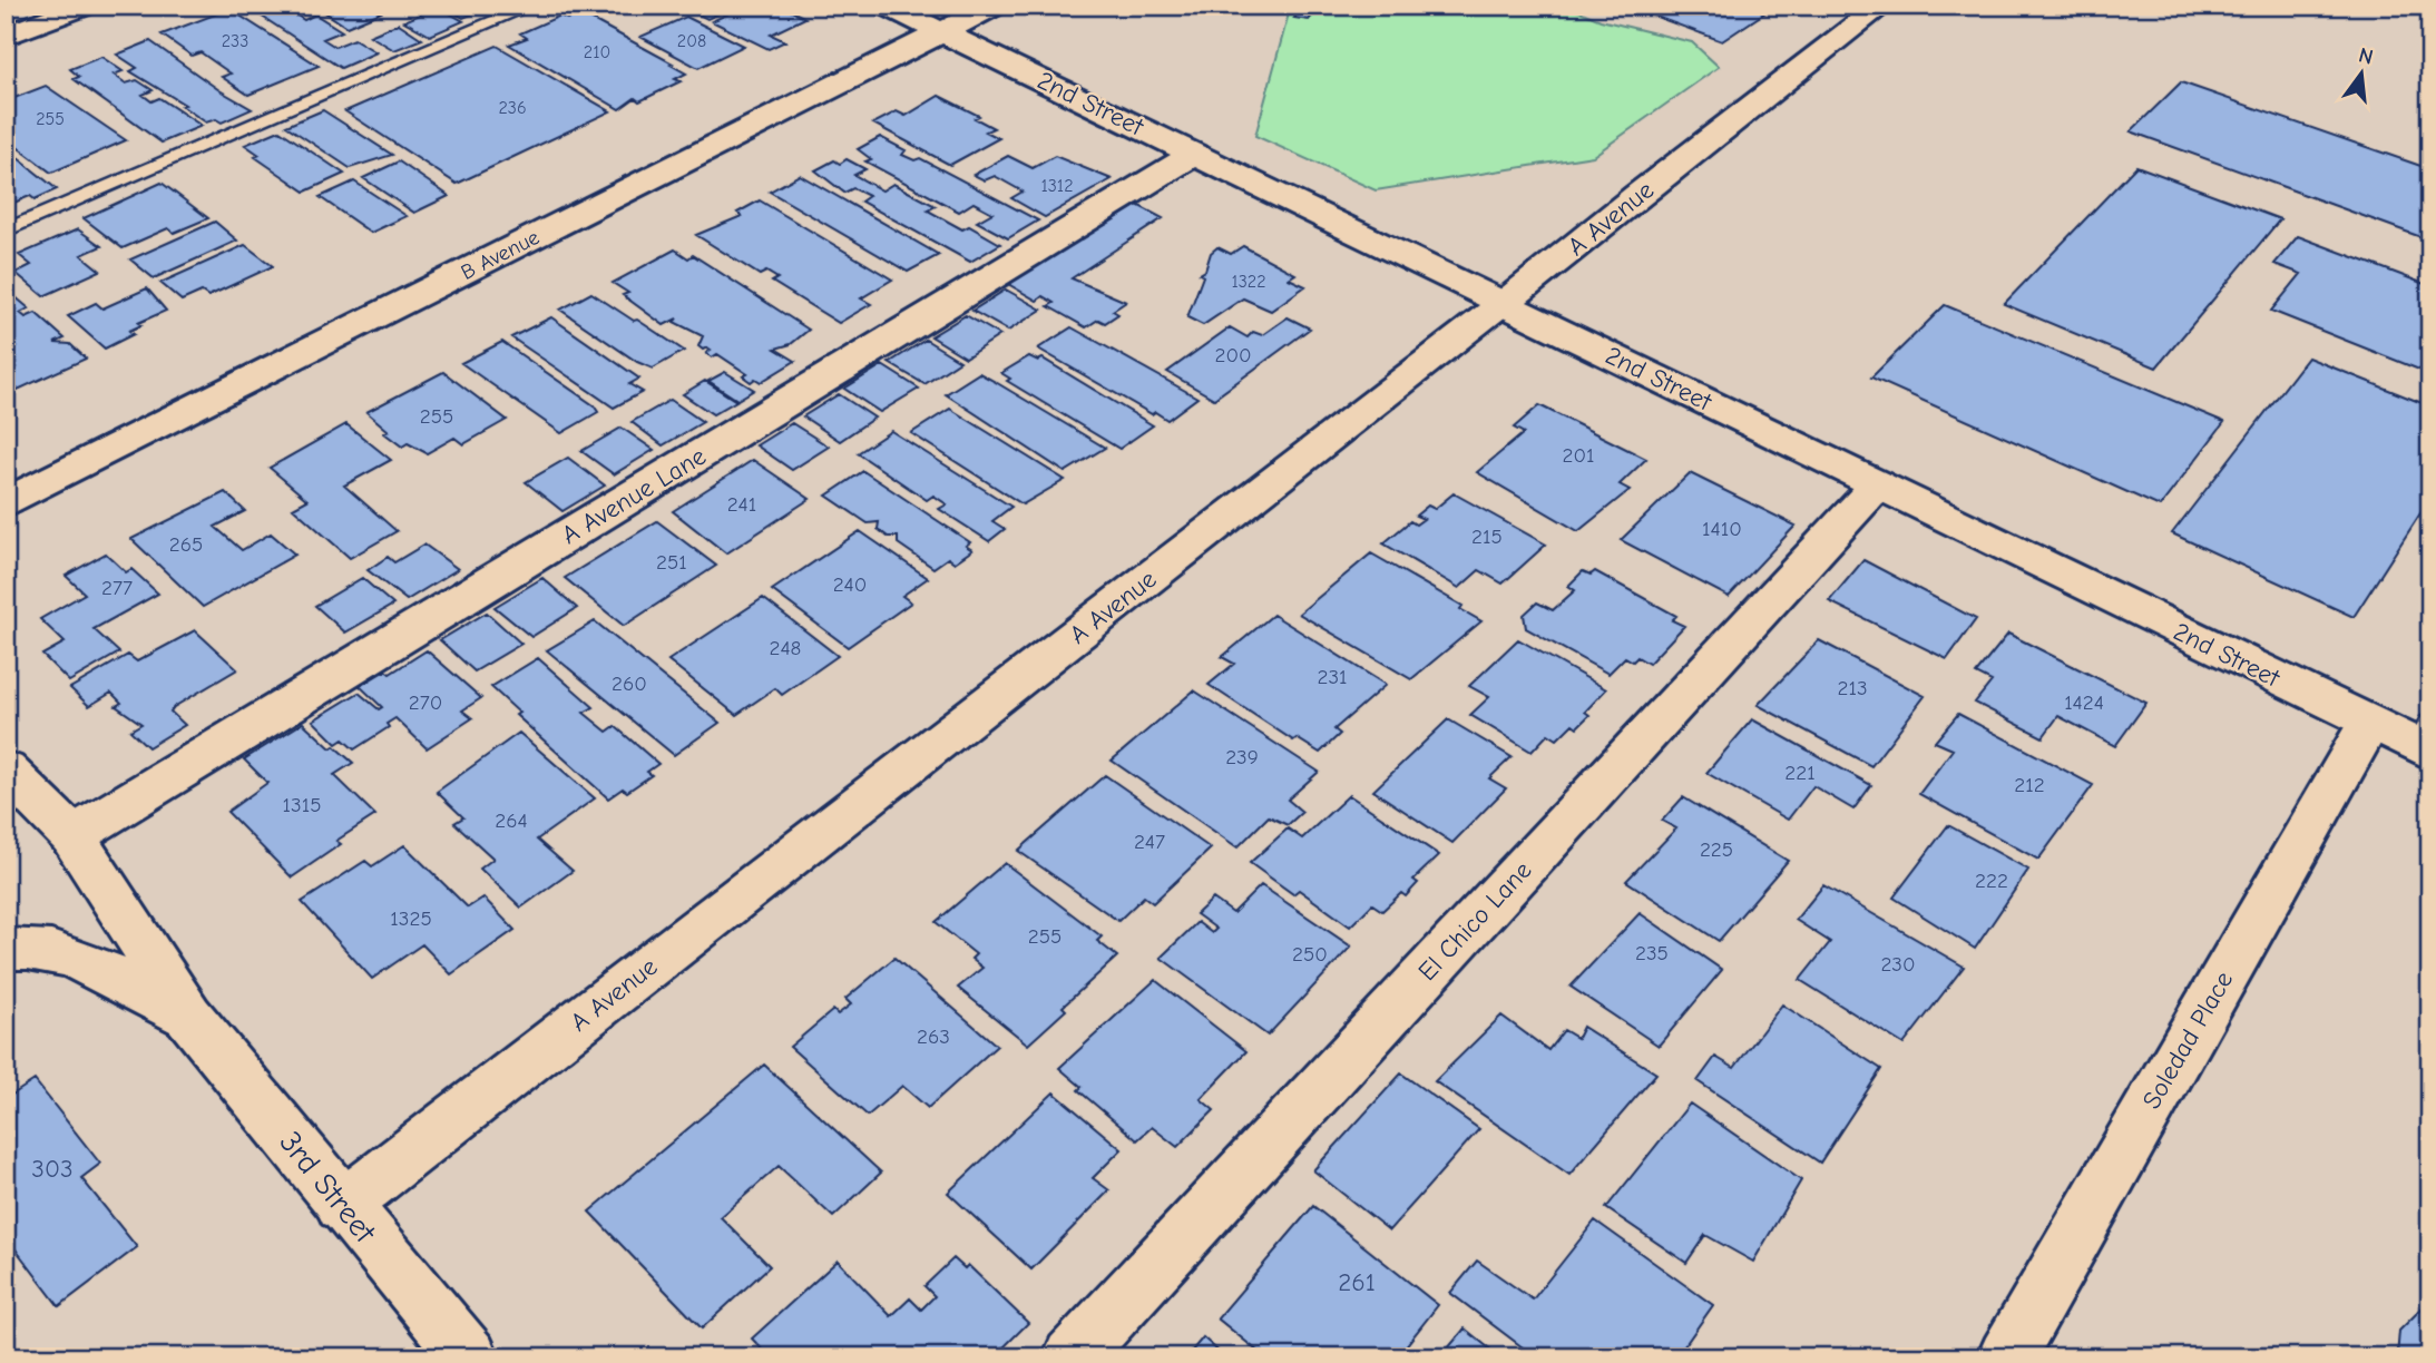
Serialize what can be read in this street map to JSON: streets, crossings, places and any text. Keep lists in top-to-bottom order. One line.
{"streets":{"street":["2nd Street","A Avenue","B Avenue","A Avenue Lane","El Chico Lane","Soledad Place","3rd Street"]},"crossings":[["2nd Street","A Avenue"],["2nd Street","B Avenue"],["2nd Street","A Avenue Lane"],["2nd Street","El Chico Lane"],["2nd Street","Soledad Place"],["A Avenue","3rd Street"],["A Avenue Lane","3rd Street"]],"house_numbers":["233","208","210","236","255","1312","1322","200","255","201","241","1410","215","265","251","240","277","248","231","260","213","270","1424","239","221","212","1315","264","247","225","222","1325","255","235","250","230","263","303","261"],"north":"top"}
